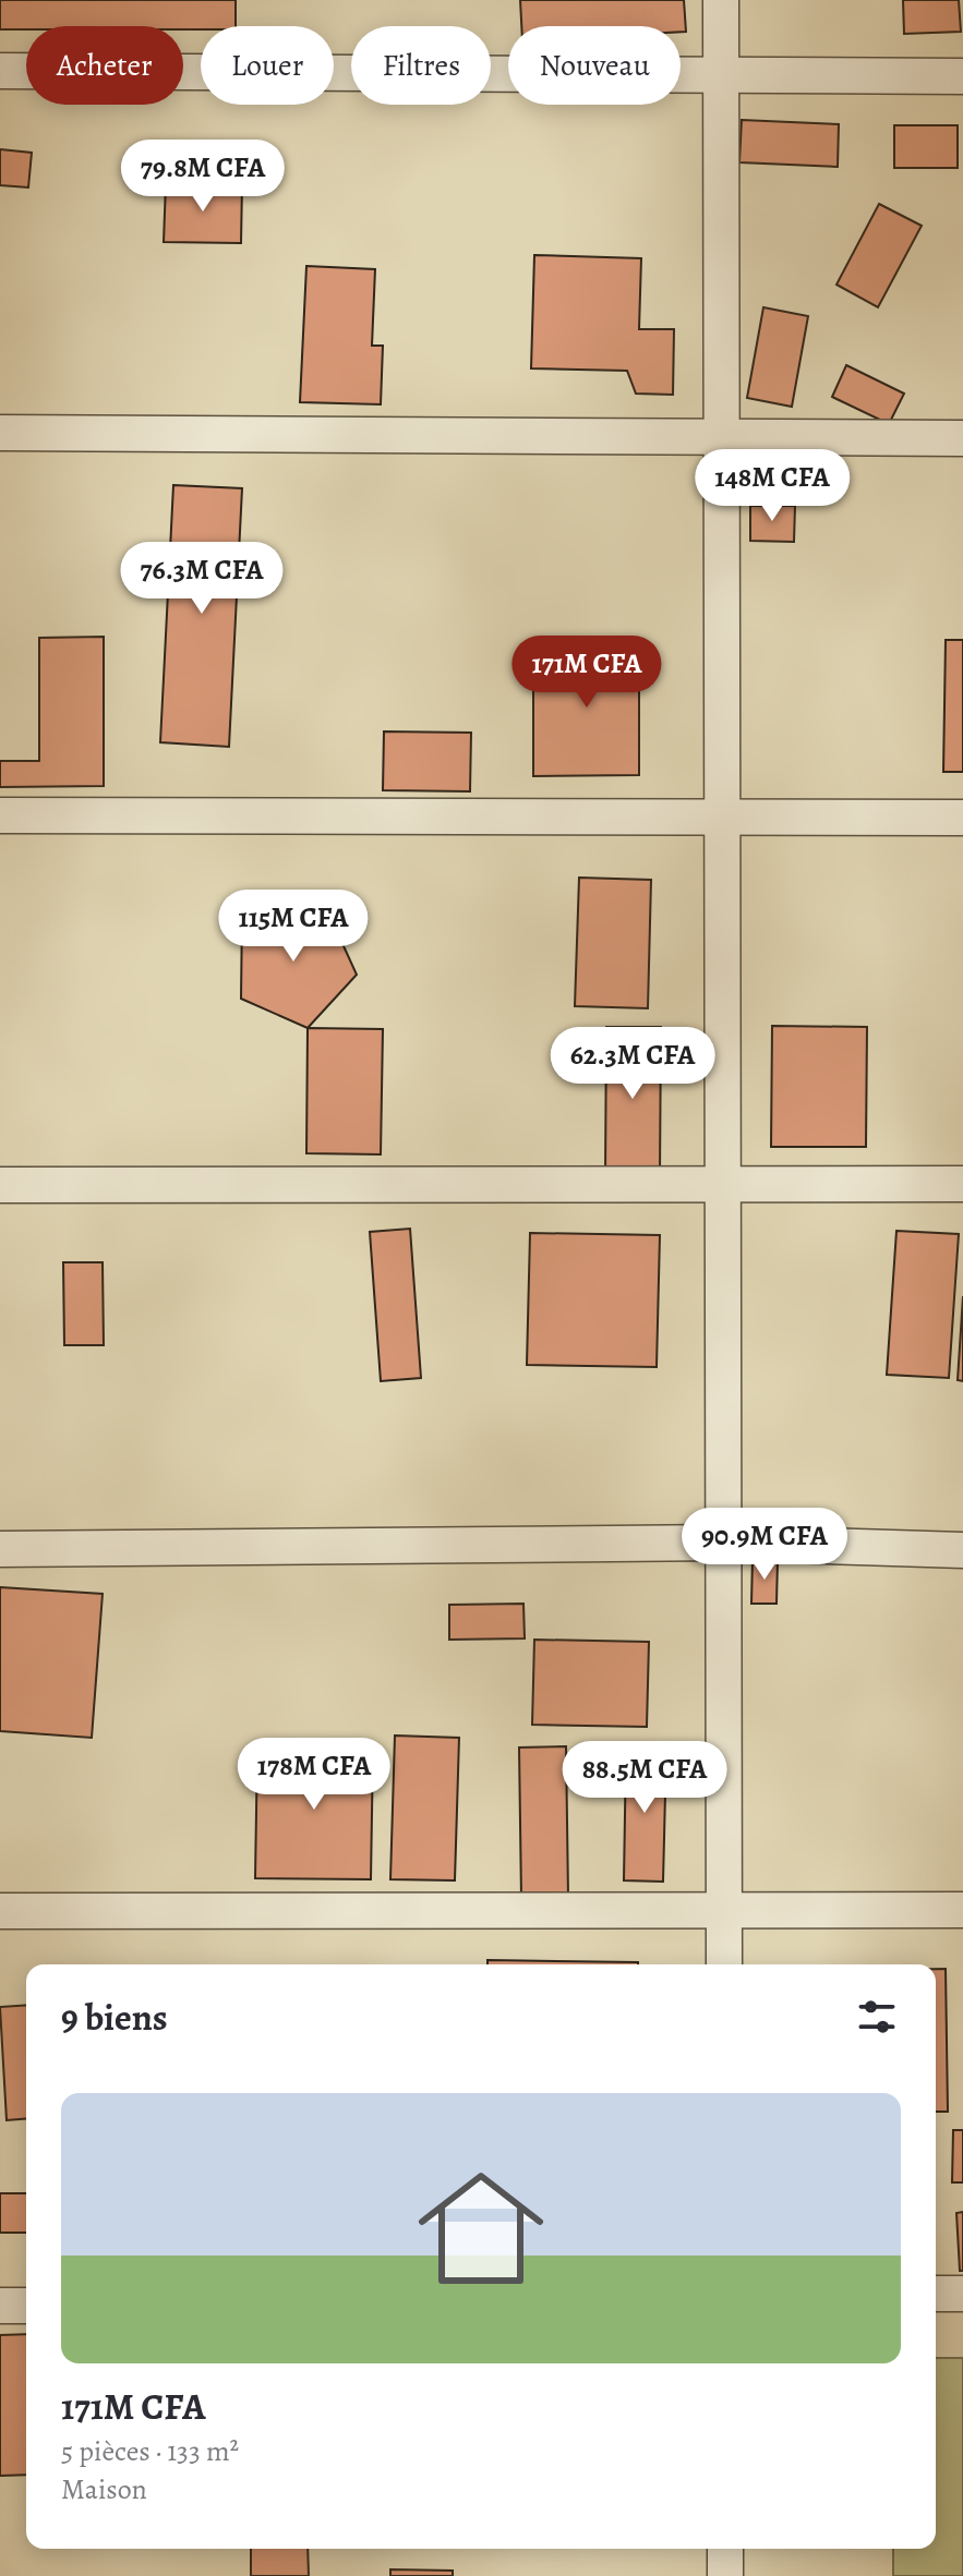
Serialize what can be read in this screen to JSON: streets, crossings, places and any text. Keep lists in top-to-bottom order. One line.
{"page":{"chip":["Acheter","Louer","Filtres","Nouveau"],"price":["79.8M CFA","148M CFA","76.3M CFA","171M CFA","115M CFA","62.3M CFA","90.9M CFA","178M CFA","88.5M CFA"],"heading":"9 biens","list":[{"name":"171M CFA","note":"5 pièces · 133 m² · Maison"}]}}
